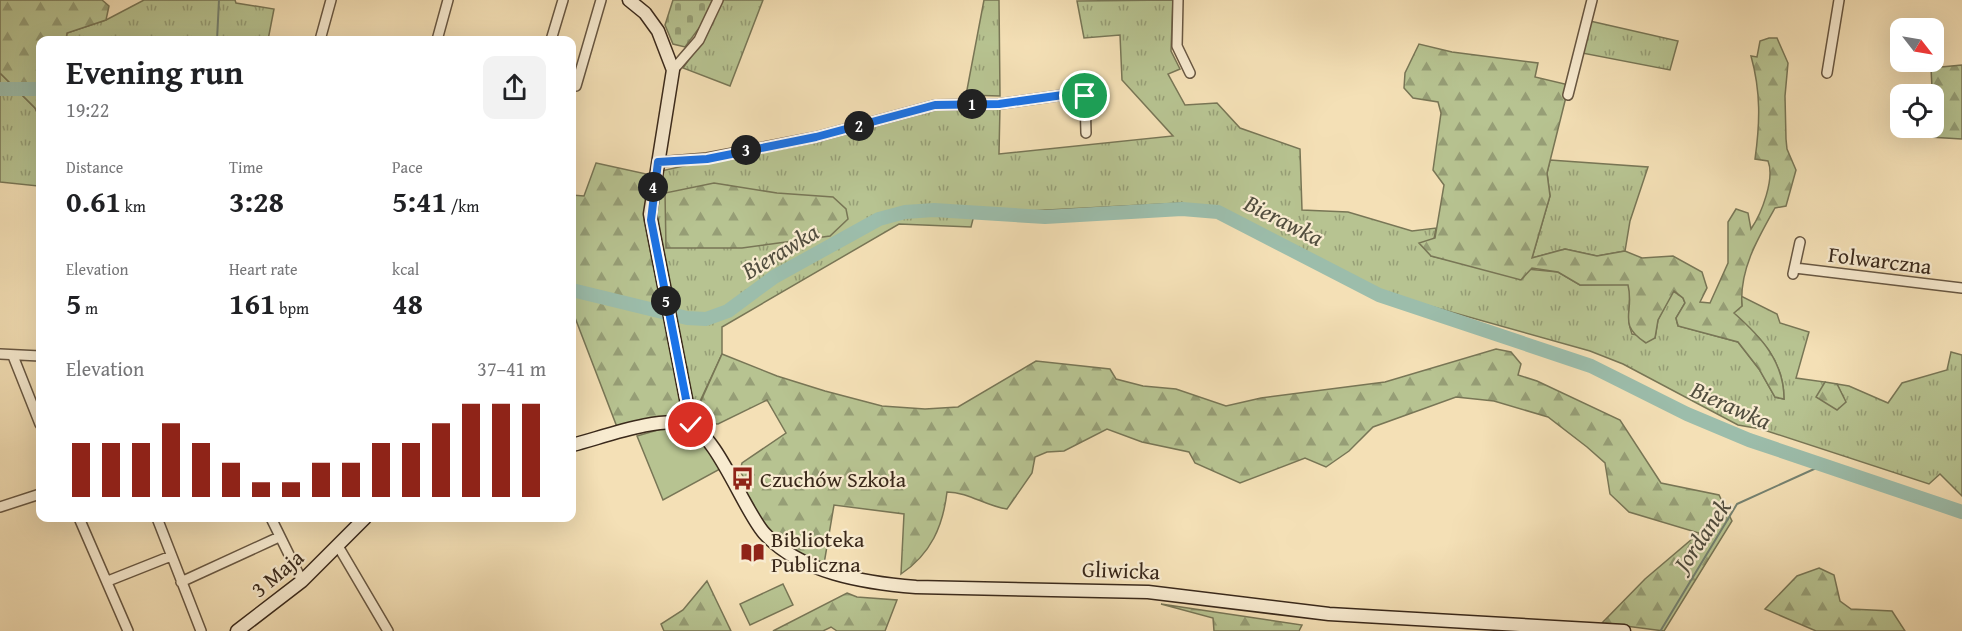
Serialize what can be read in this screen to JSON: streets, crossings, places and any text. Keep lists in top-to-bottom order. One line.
{"streets":{"main road":["Gliwicka","3 Maja"],"street":["Folwarczna"]},"water":["Bierawka","Jordanek"],"places":{"bus stop":["Czuchów Szkoła"],"library":["Biblioteka Publiczna"]},"north":"bottom right","page":{"heading":["Evening run","19:22"],"pins":["1","2","3","4","5"],"stats":[["Distance","0.61 km"],["Time","3:28"],["Pace","5:41 /km"],["Elevation","5 m"],["Heart rate","161 bpm"],["kcal","48"]],"chart":["Elevation","37–41 m"]}}
